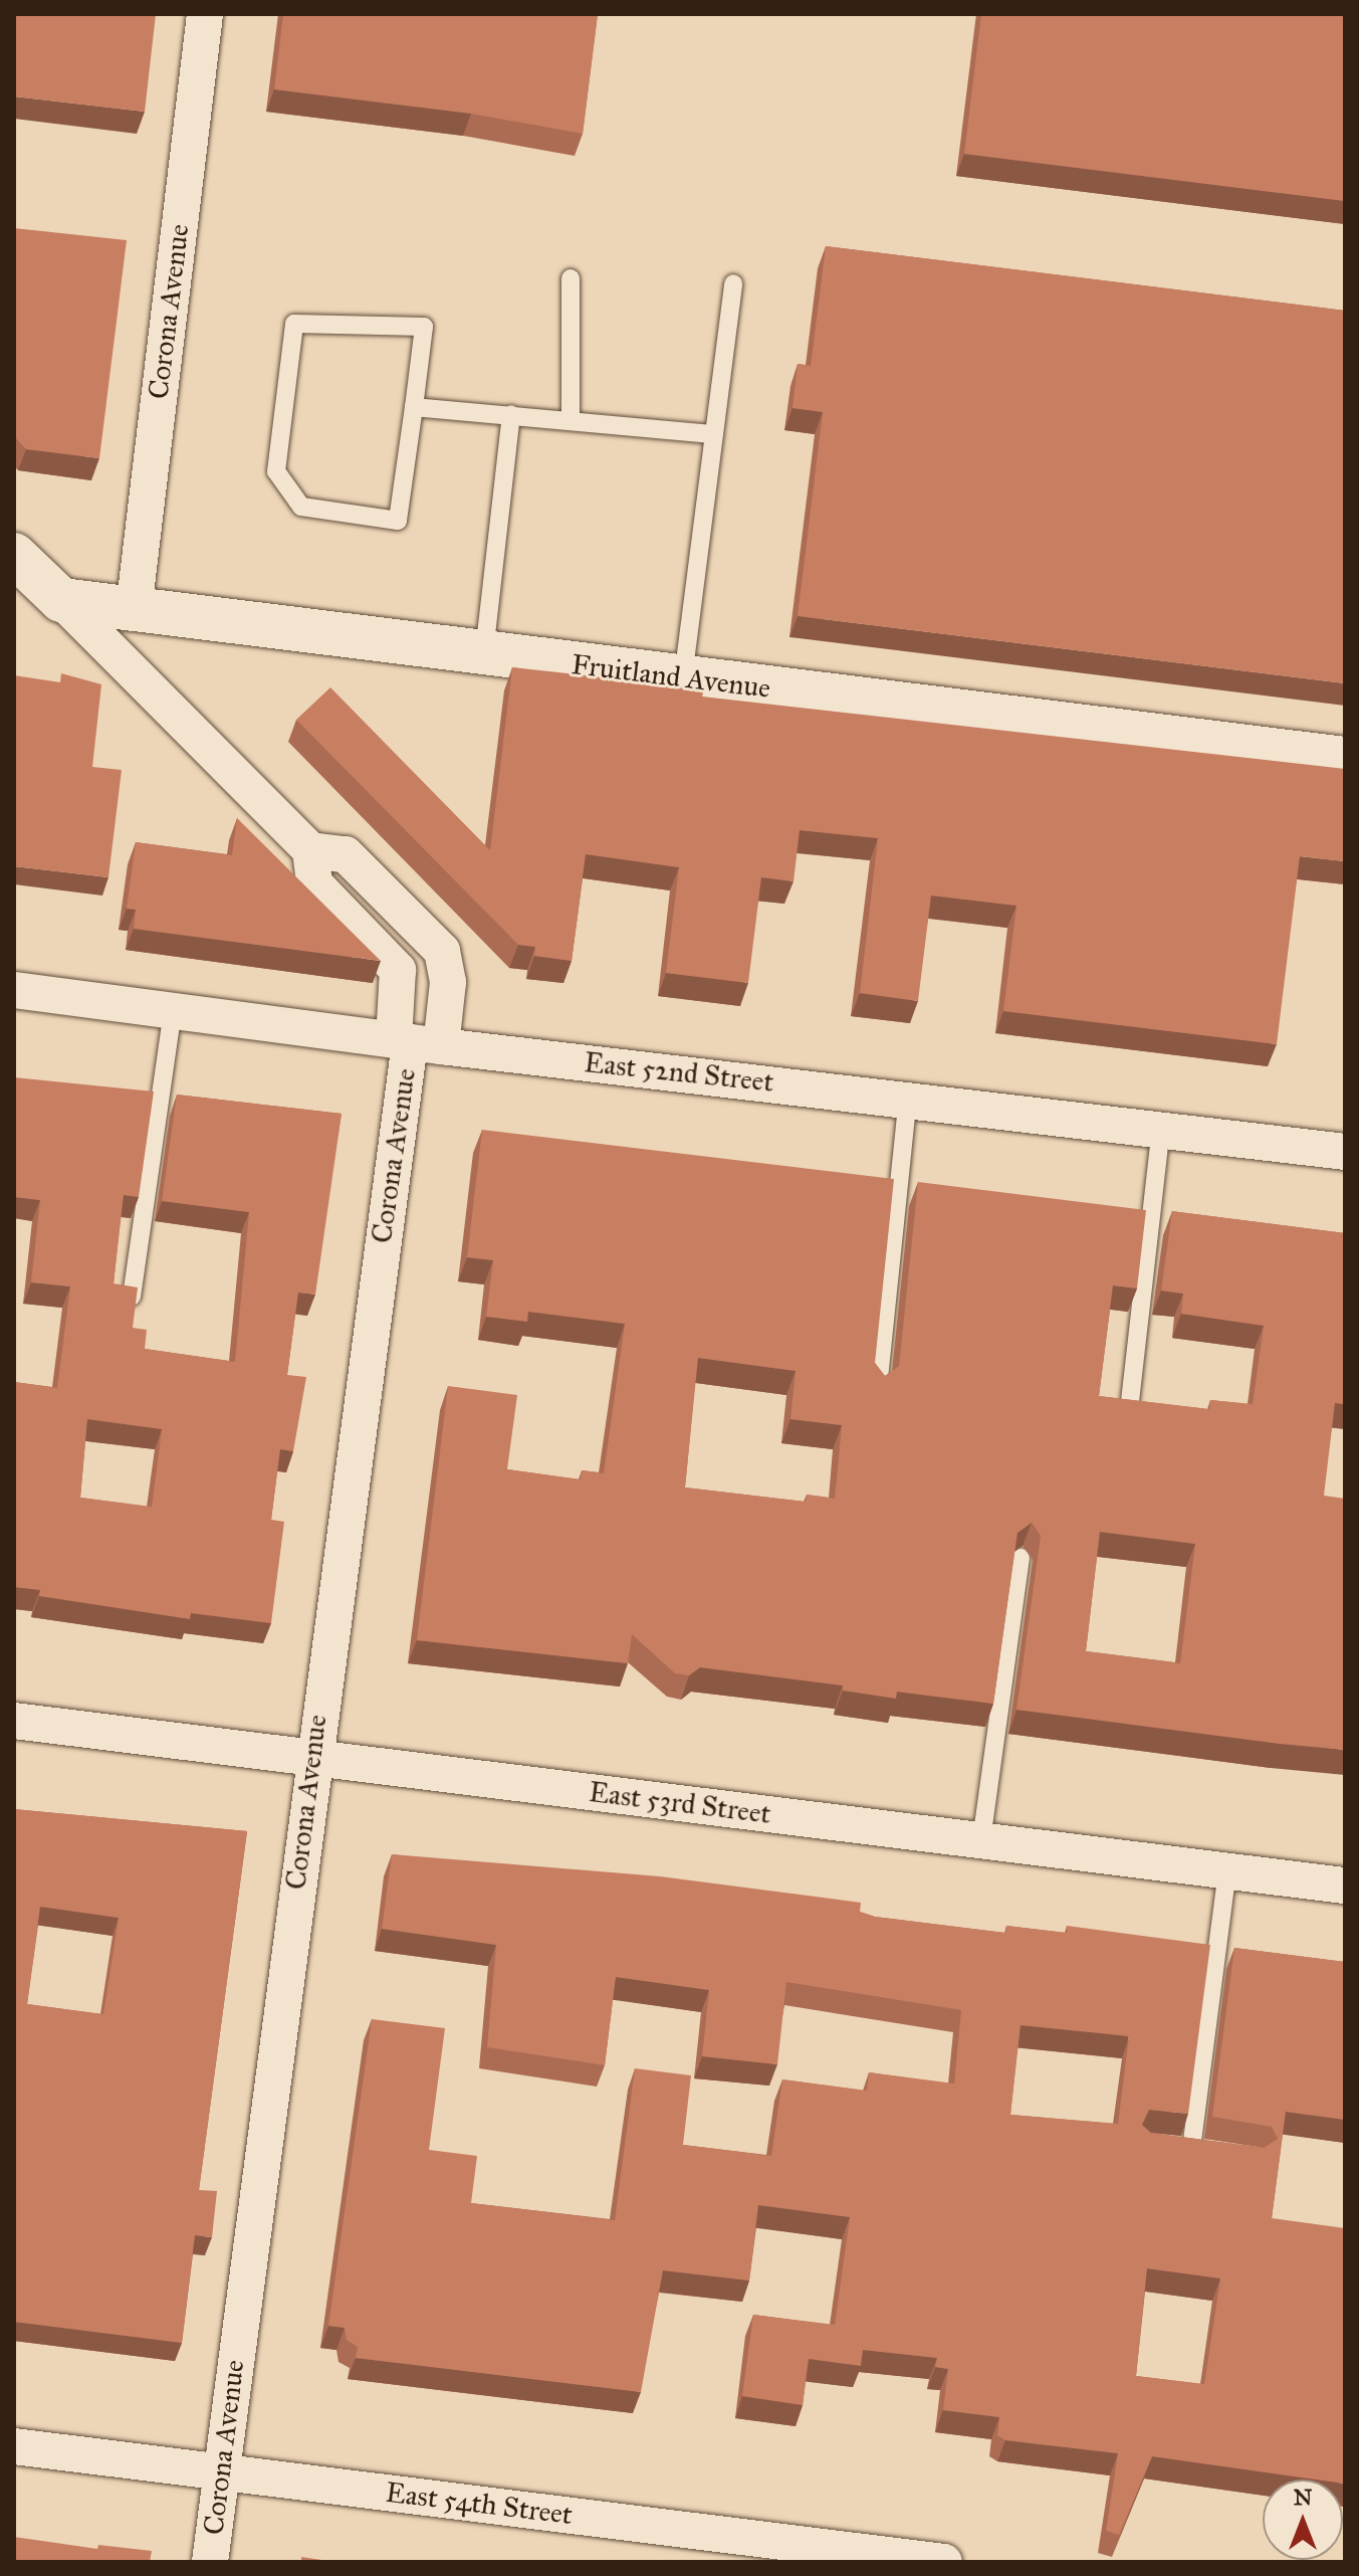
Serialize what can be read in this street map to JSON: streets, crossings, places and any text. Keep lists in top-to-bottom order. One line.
{"streets":{"street":["Corona Avenue","Fruitland Avenue","East 52nd Street","East 53rd Street","East 54th Street"]},"crossings":[["Corona Avenue","Fruitland Avenue"],["Corona Avenue","East 52nd Street"],["Corona Avenue","East 53rd Street"],["Corona Avenue","East 54th Street"]],"north":"top"}
